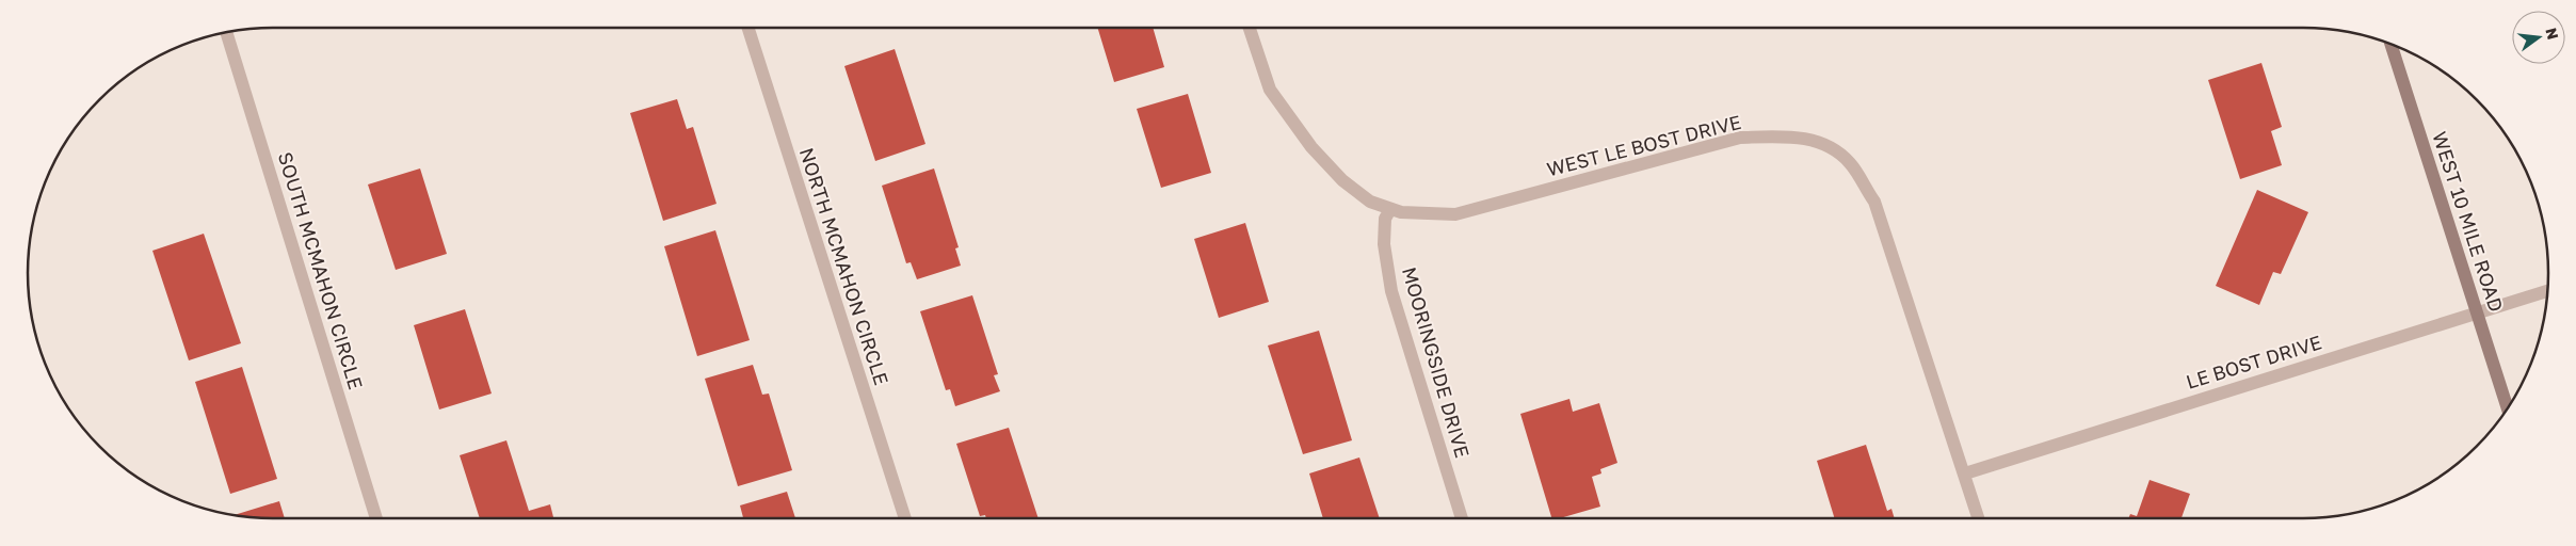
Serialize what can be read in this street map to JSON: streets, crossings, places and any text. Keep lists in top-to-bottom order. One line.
{"streets":{"main road":["WEST 10 MILE ROAD"],"street":["WEST LE BOST DRIVE","NORTH MCMAHON CIRCLE","SOUTH MCMAHON CIRCLE","MOORINGSIDE DRIVE","LE BOST DRIVE"]},"crossings":[["WEST LE BOST DRIVE","MOORINGSIDE DRIVE"],["WEST LE BOST DRIVE","LE BOST DRIVE"],["WEST 10 MILE ROAD","LE BOST DRIVE"]],"north":"right"}
